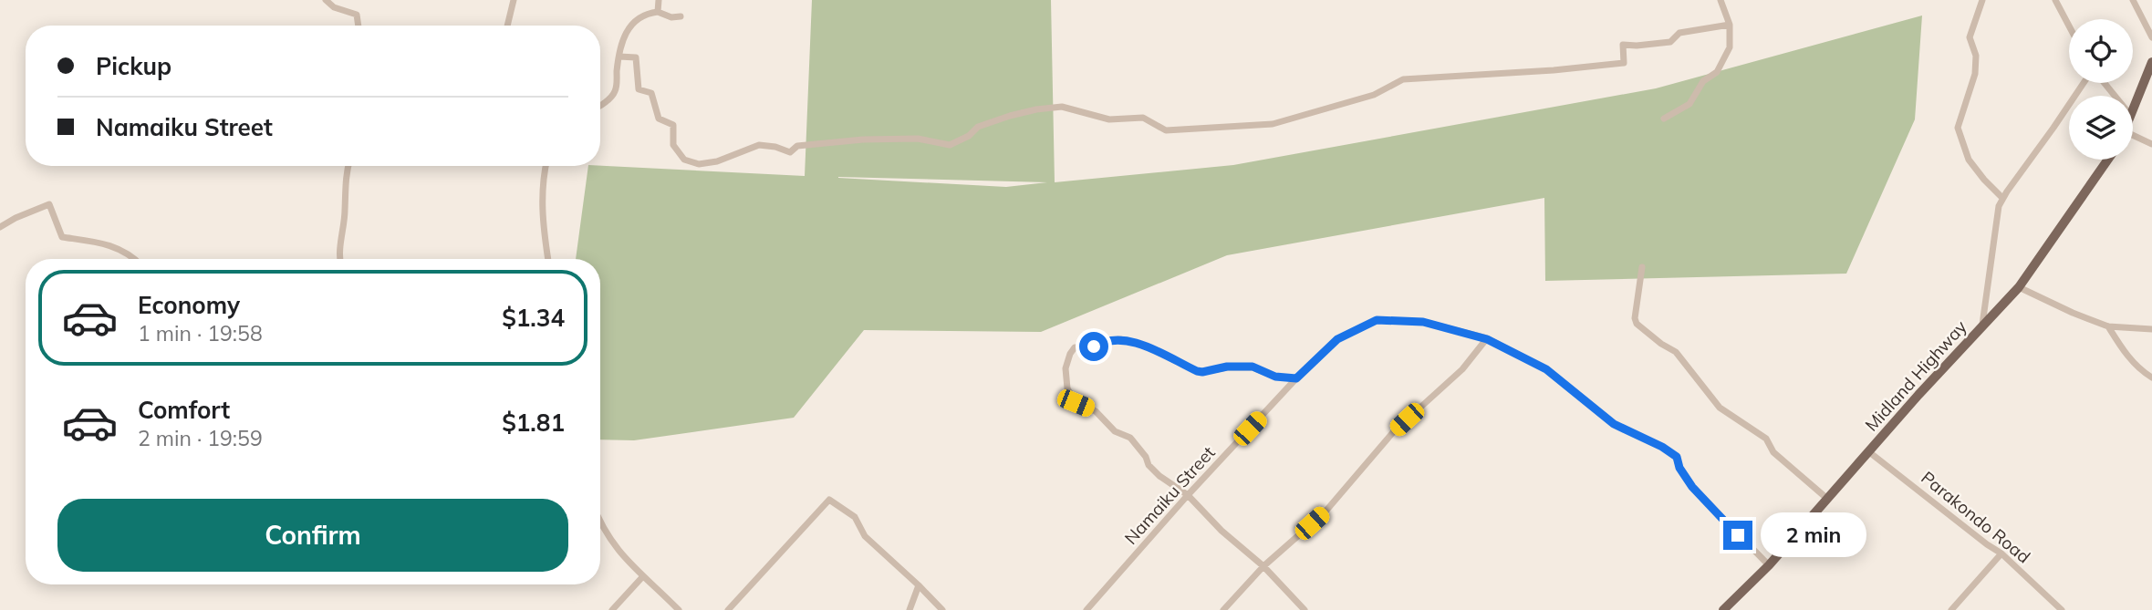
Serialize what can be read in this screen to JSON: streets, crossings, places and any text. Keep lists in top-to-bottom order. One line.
{"streets":{"main road":["Midland Highway"],"street":["Namaiku Street","Parakondo Road"]},"crossings":[["Midland Highway","Namaiku Street"],["Midland Highway","Parakondo Road"]],"page":{"banner":["Pickup","Namaiku Street"],"list":[{"name":"Economy","note":"1 min · 19:58","value":"$1.34"},{"name":"Comfort","note":"2 min · 19:59","value":"$1.81"}],"buttons":"Confirm","bubble":"2 min"}}
